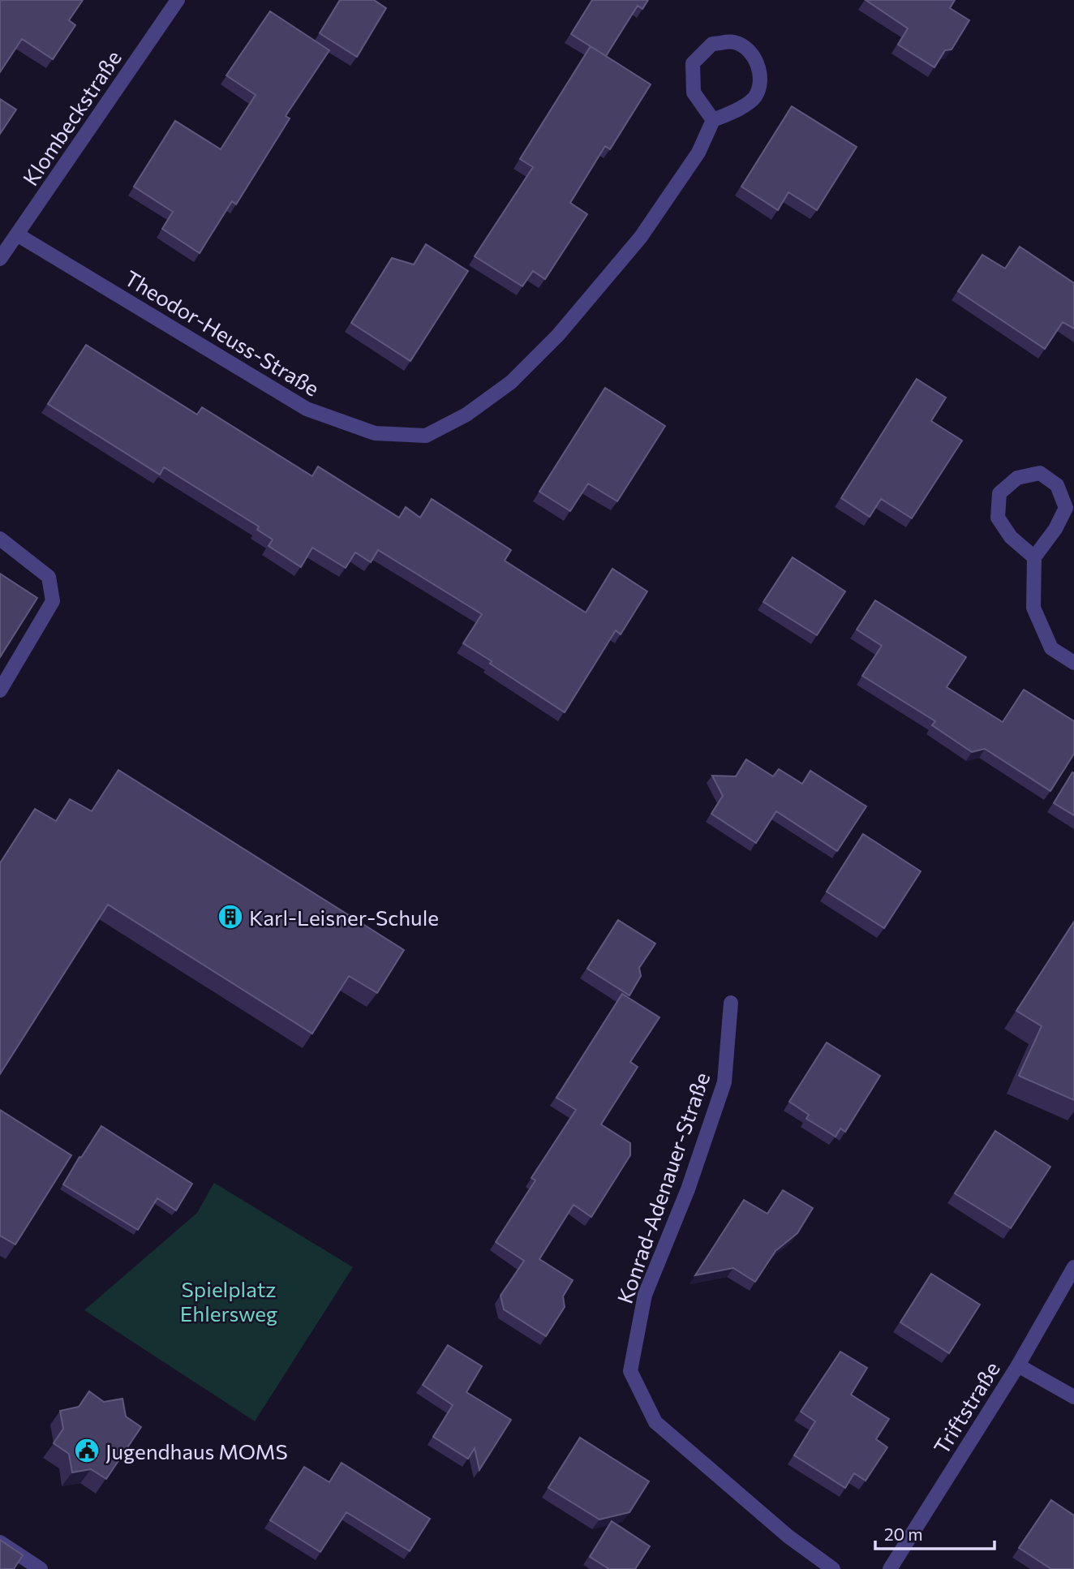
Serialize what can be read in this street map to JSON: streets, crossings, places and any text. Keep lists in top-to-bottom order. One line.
{"streets":{"street":["Klombeckstraße","Theodor-Heuss-Straße","Konrad-Adenauer-Straße","Triftstraße"]},"crossings":[["Klombeckstraße","Theodor-Heuss-Straße"]],"parks":["Spielplatz Ehlersweg"],"places":{"building":["Karl-Leisner-Schule"],"public building":["Jugendhaus MOMS"]},"scale_bar":"20 m"}
